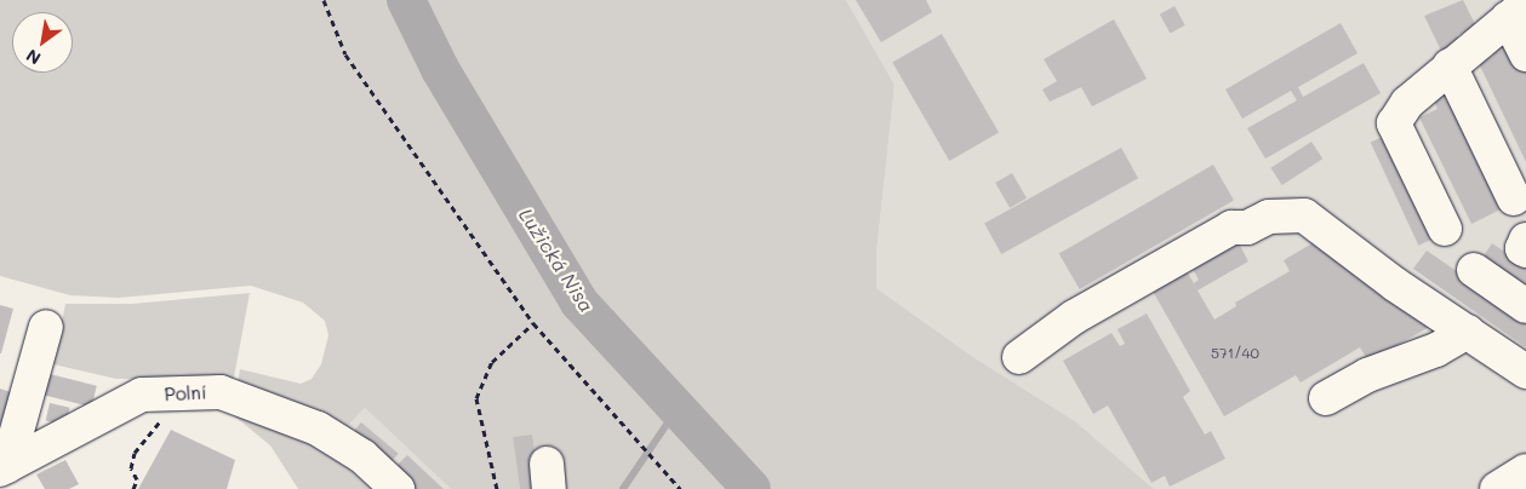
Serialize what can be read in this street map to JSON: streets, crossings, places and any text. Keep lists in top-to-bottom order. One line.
{"streets":{"street":["Polní"]},"water":["Lužická Nisa"],"house_numbers":["571/40"],"north":"bottom left"}
